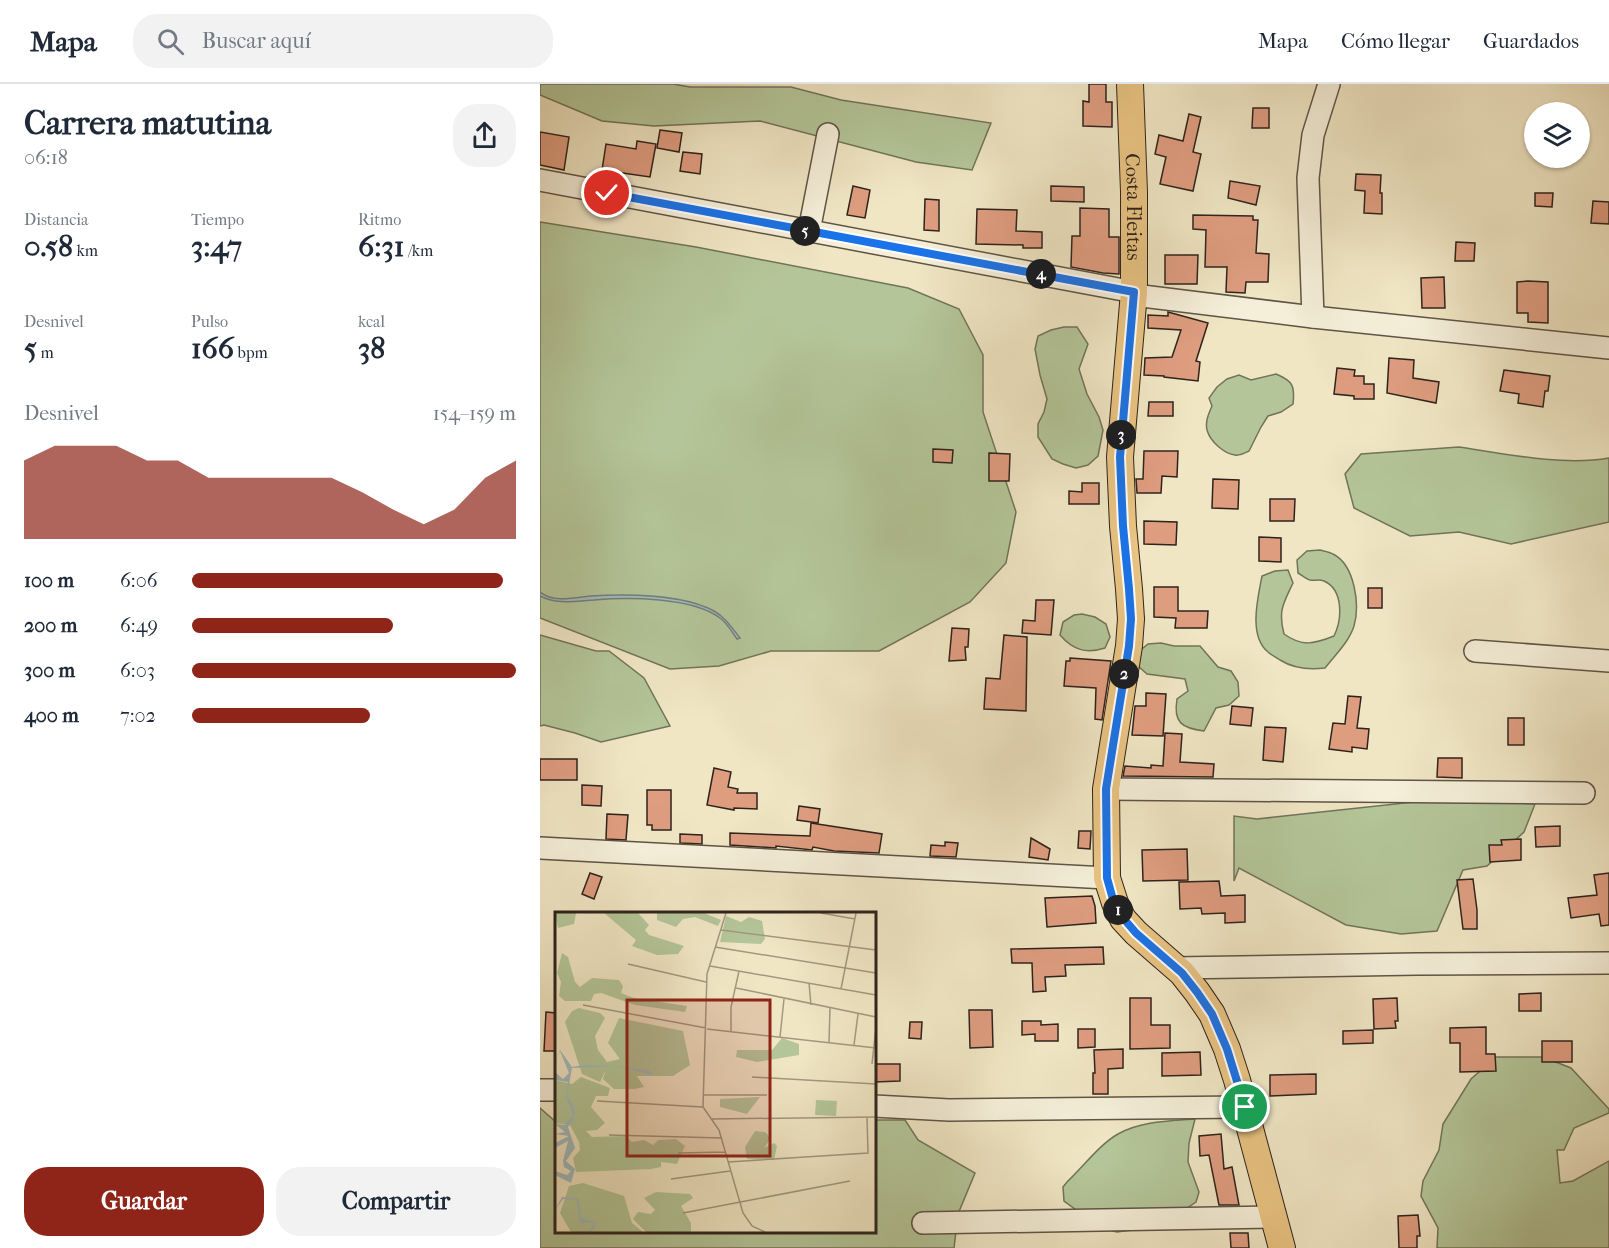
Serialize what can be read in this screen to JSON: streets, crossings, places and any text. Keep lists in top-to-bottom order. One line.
{"streets":{"main road":["Costa Fleitas"]},"page":{"header":"Mapa","search":"Buscar aquí","nav":["Mapa","Cómo llegar","Guardados"],"heading":["Carrera matutina","06:18"],"stats":[["Distancia","0.58 km"],["Tiempo","3:47"],["Ritmo","6:31 /km"],["Desnivel","5 m"],["Pulso","166 bpm"],["kcal","38"]],"pins":["5","4","3","2","1"],"chart":["Desnivel","154–159 m"],"list":[{"name":"100 m","note":"6:06"},{"name":"200 m","note":"6:49"},{"name":"300 m","note":"6:03"},{"name":"400 m","note":"7:02"}],"buttons":["Guardar","Compartir"]}}
